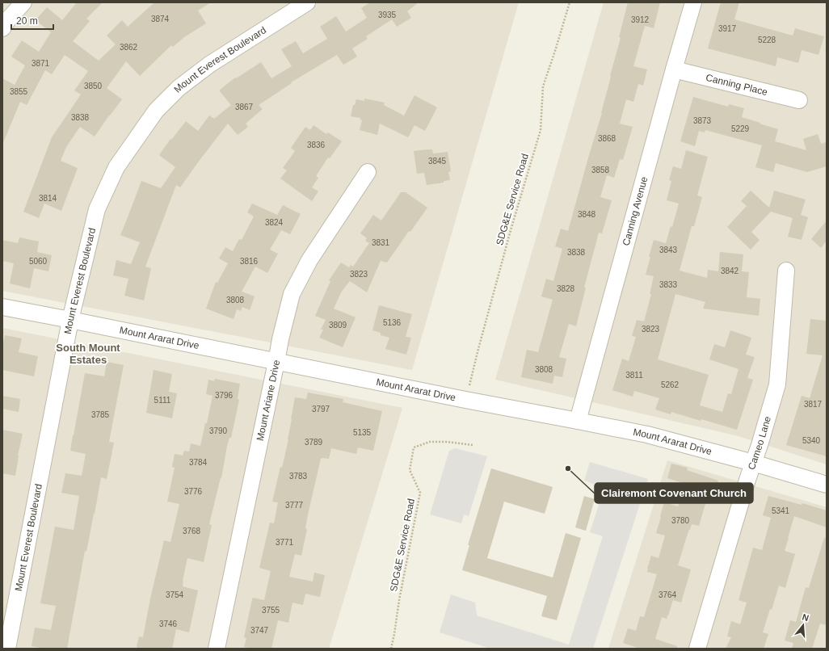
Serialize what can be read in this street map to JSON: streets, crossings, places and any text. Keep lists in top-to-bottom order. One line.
{"streets":{"street":["Mount Everest Boulevard","Canning Place","Canning Avenue","Mount Ararat Drive","Mount Ariane Drive","Cameo Lane"],"path":["SDG&E Service Road"]},"crossings":[["Mount Everest Boulevard","Mount Ararat Drive"],["Canning Place","Canning Avenue"],["SDG&E Service Road","Mount Ararat Drive"],["Canning Avenue","Mount Ararat Drive"],["Mount Ararat Drive","Mount Ariane Drive"],["Mount Ararat Drive","Cameo Lane"]],"districts":["South Mount Estates"],"places":["Clairemont Covenant Church"],"house_numbers":["3935","3874","3912","3917","5228","3862","3871","3850","3855","3867","3838","3873","5229","3868","3836","3845","3858","3814","3848","3824","3831","3843","3838","5060","3816","3842","3823","3833","3828","3808","5136","3809","3823","3808","3811","5262","3796","5111","3817","3797","3785","3790","5135","5340","3789","3784","3783","3776","3777","5341","3780","3768","3771","3754","3764","3755","3746","3747"],"scale_bar":"20 m","north":"top"}
